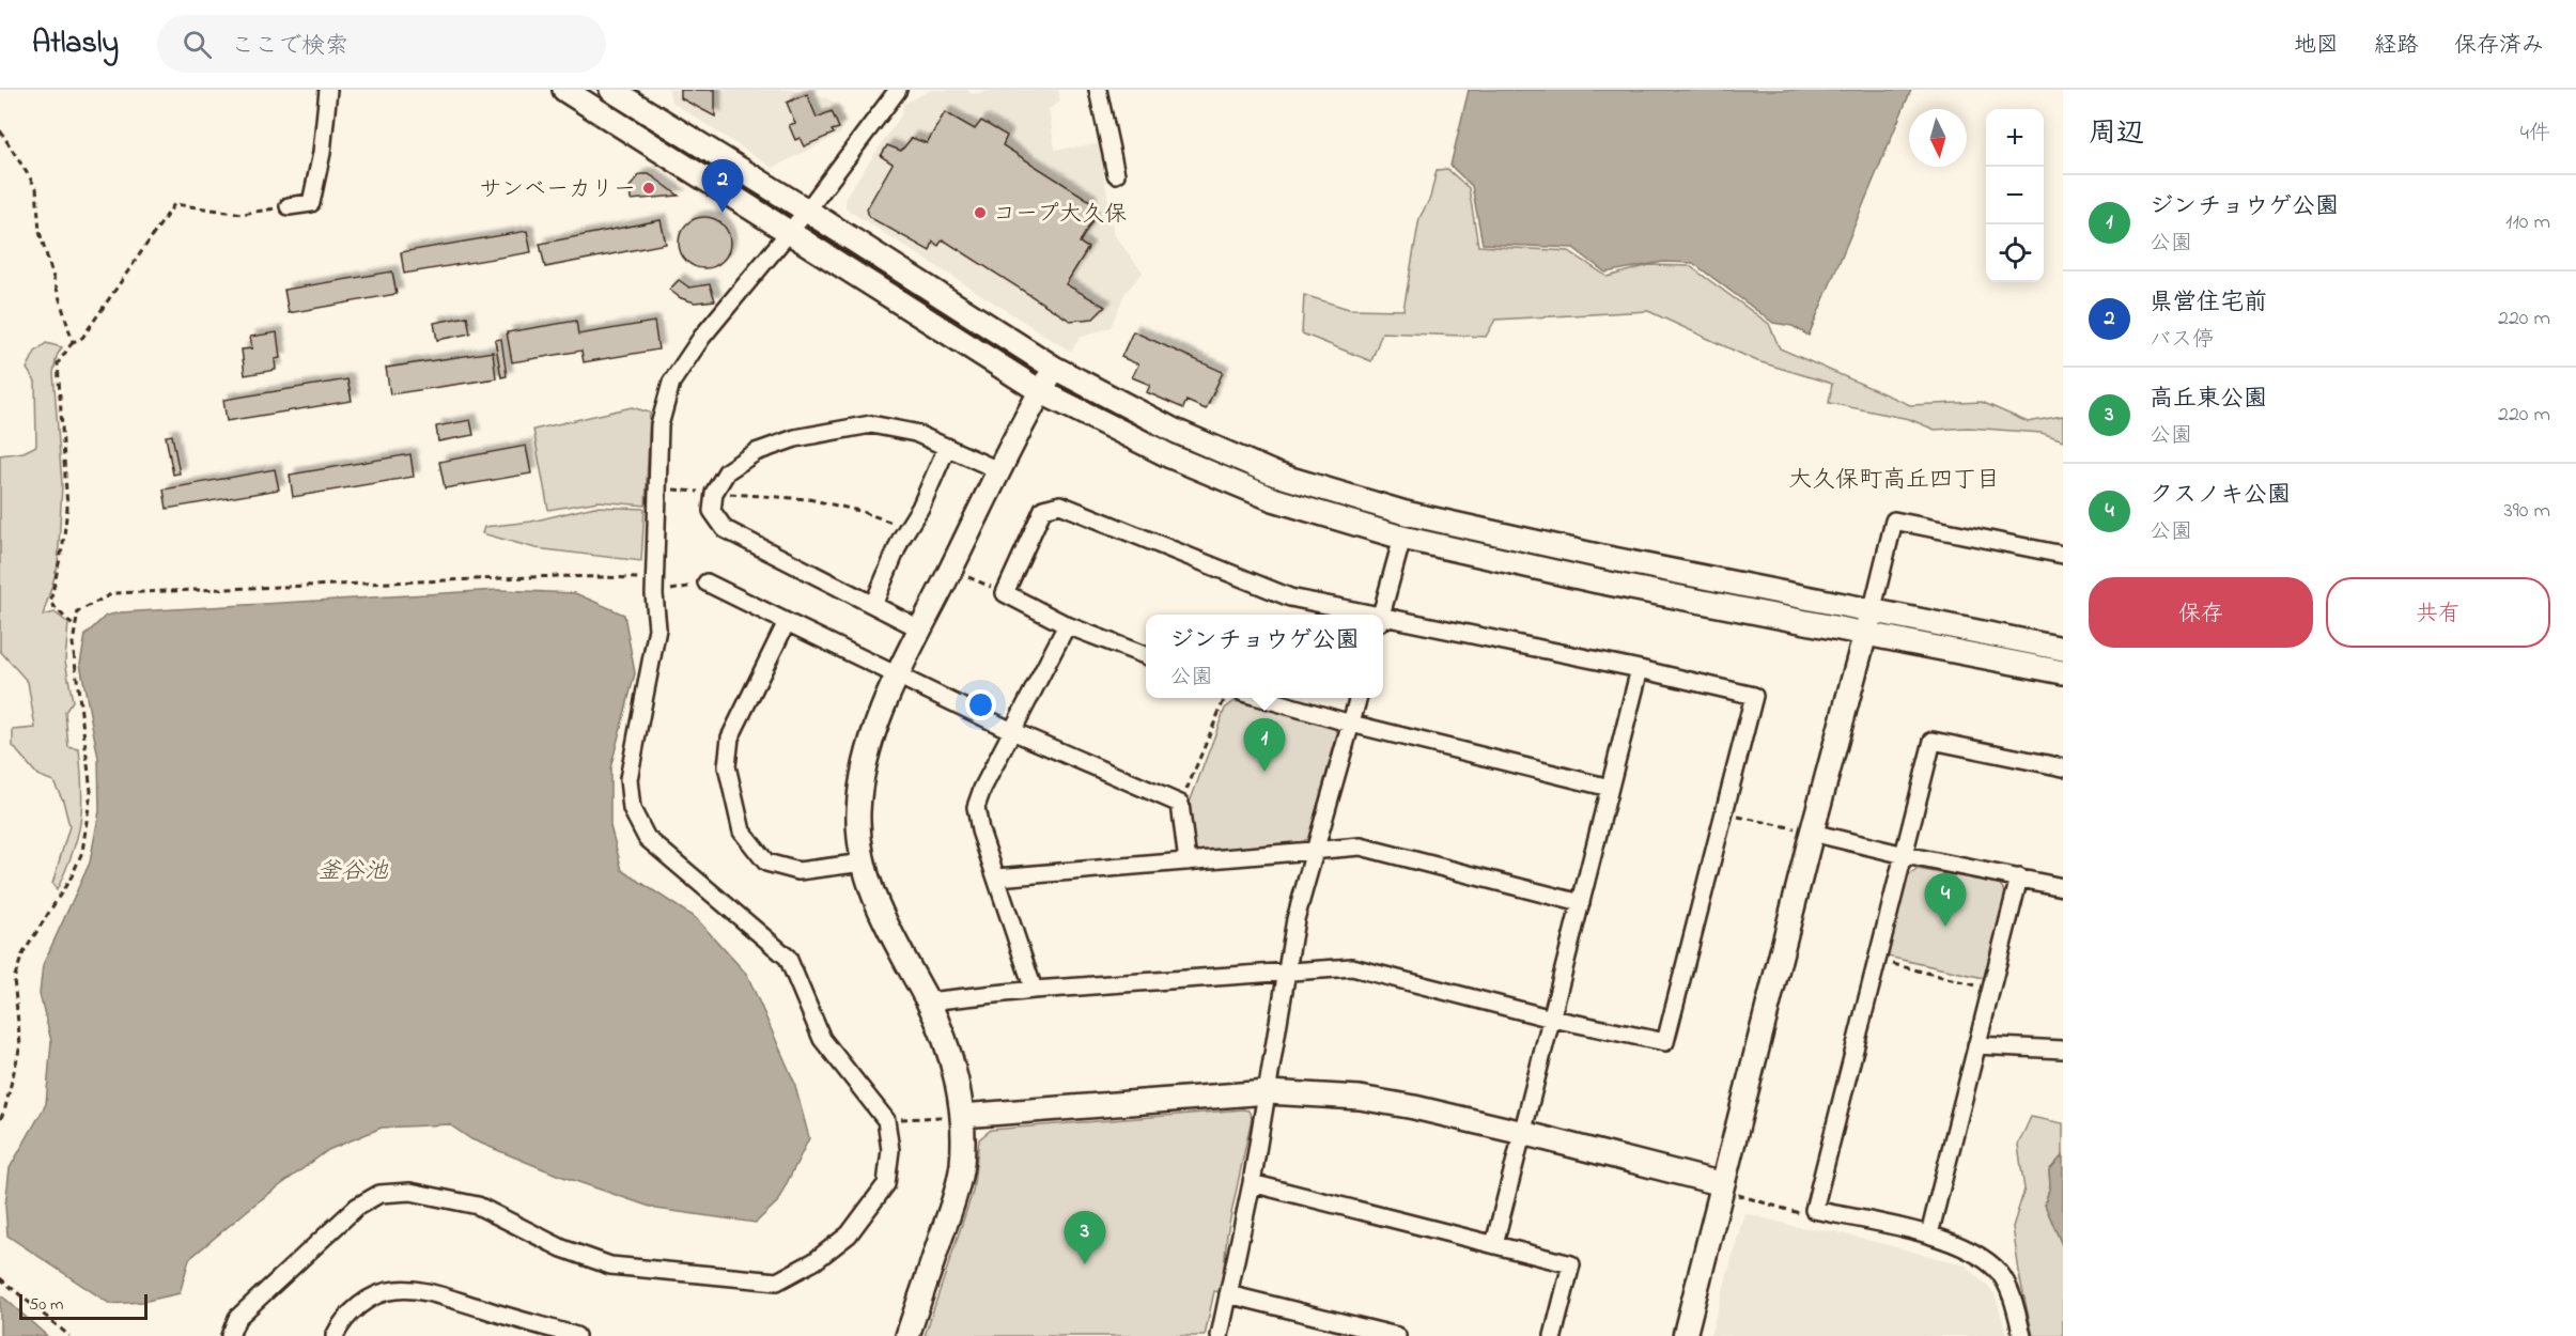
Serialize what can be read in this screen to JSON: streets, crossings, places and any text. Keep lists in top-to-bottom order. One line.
{"districts":["大久保町高丘四丁目"],"water":["釜谷池"],"places":["サンベーカリー","コープ大久保"],"scale_bar":"50 m","north":"bottom","page":{"header":"Atlasly","search":"ここで検索","nav":["地図","経路","保存済み"],"heading":["周辺","4件"],"map_buttons":["+","−"],"pins":["2","1","4","3"],"list":[{"mark":"1","name":"ジンチョウゲ公園","note":"公園","value":"110 m"},{"mark":"2","name":"県営住宅前","note":"バス停","value":"220 m"},{"mark":"3","name":"高丘東公園","note":"公園","value":"220 m"},{"mark":"4","name":"クスノキ公園","note":"公園","value":"390 m"}],"buttons":["保存","共有"],"popup":["ジンチョウゲ公園","公園"],"scale":"50 m"}}
